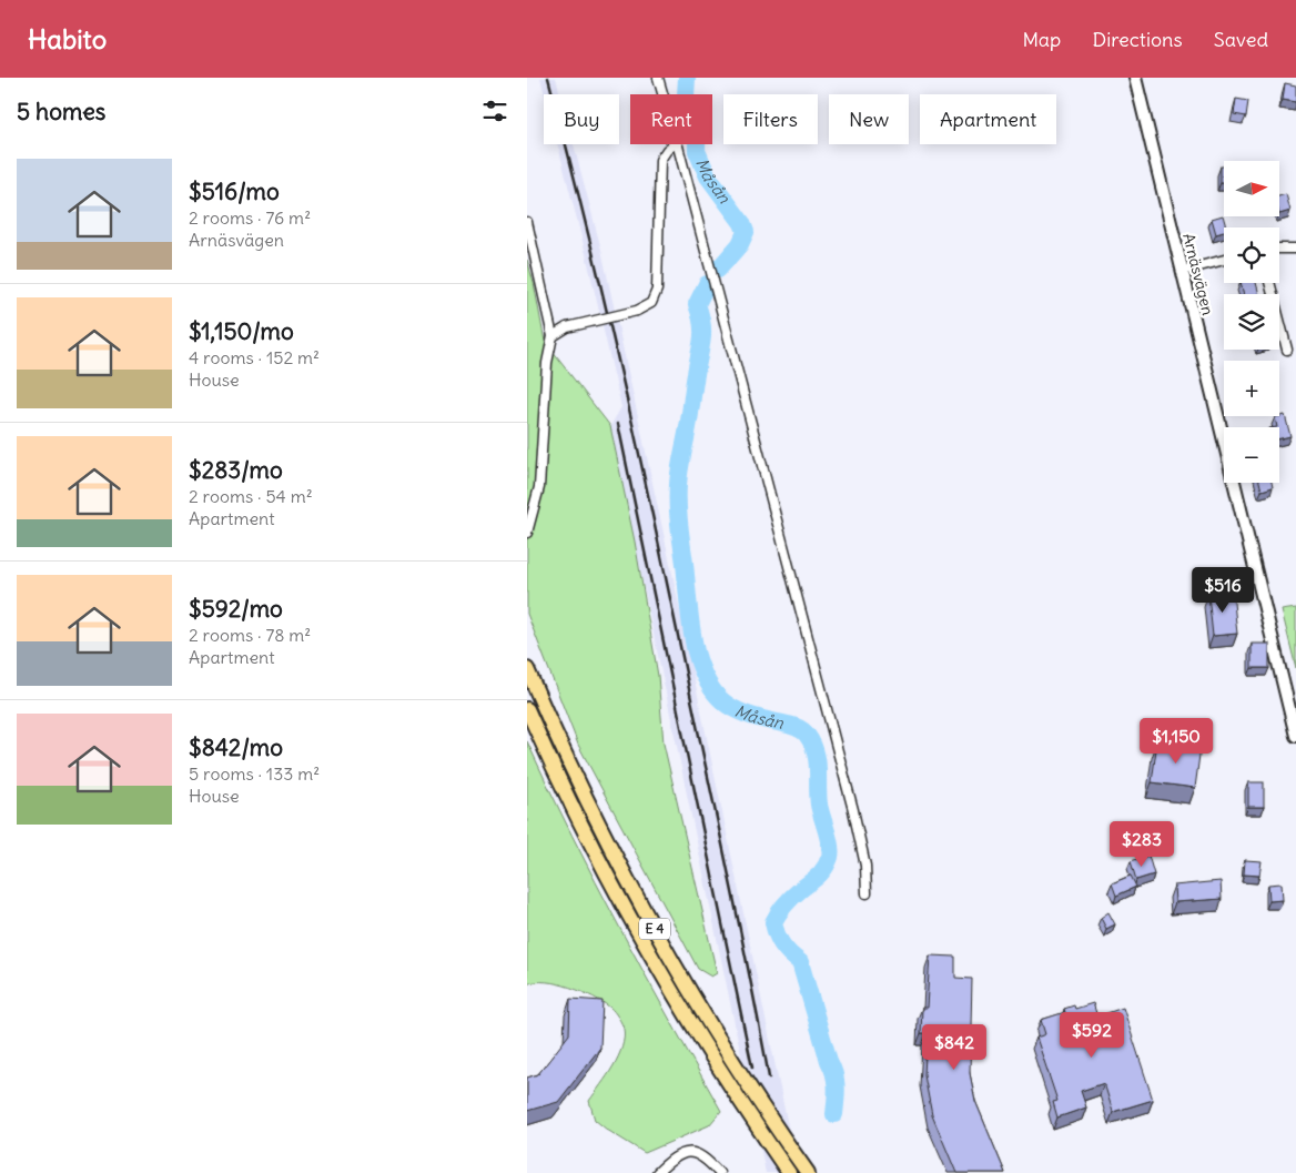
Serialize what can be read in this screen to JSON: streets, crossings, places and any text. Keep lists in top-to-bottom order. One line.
{"streets":{"highway":["E 4"],"street":["Arnäsvägen"]},"water":["Måsån"],"north":"right","page":{"header":"Habito","nav":["Map","Directions","Saved"],"heading":"5 homes","chip":["Buy","Rent","Filters","New","Apartment"],"list":[{"name":"$516/mo","note":"2 rooms · 76 m² · Arnäsvägen"},{"name":"$1,150/mo","note":"4 rooms · 152 m² · House"},{"name":"$283/mo","note":"2 rooms · 54 m² · Apartment"},{"name":"$592/mo","note":"2 rooms · 78 m² · Apartment"},{"name":"$842/mo","note":"5 rooms · 133 m² · House"}],"map_buttons":["+","−"],"price":["$516","$1,150","$283","$592","$842"]}}
